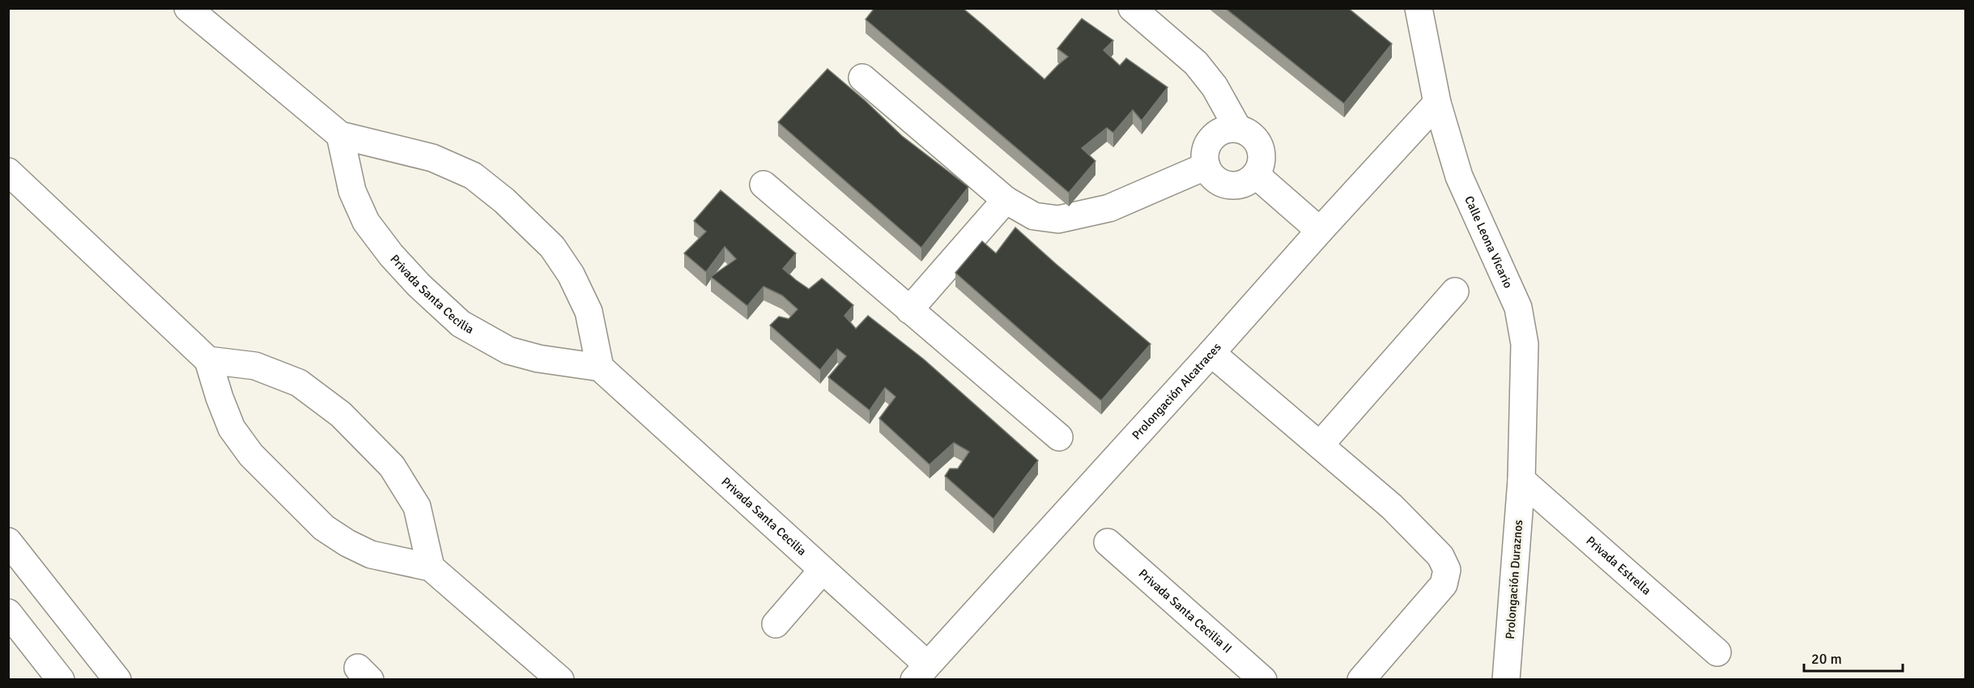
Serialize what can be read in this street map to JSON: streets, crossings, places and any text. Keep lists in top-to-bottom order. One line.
{"streets":{"street":["Calle Leona Vicario","Privada Santa Cecilia","Prolongación Alcatraces","Privada Estrella","Prolongación Duraznos","Privada Santa Cecilia II"]},"crossings":[["Calle Leona Vicario","Prolongación Alcatraces"],["Calle Leona Vicario","Privada Estrella"],["Calle Leona Vicario","Prolongación Duraznos"],["Privada Santa Cecilia","Prolongación Alcatraces"],["Privada Estrella","Prolongación Duraznos"]],"scale_bar":"20 m"}
